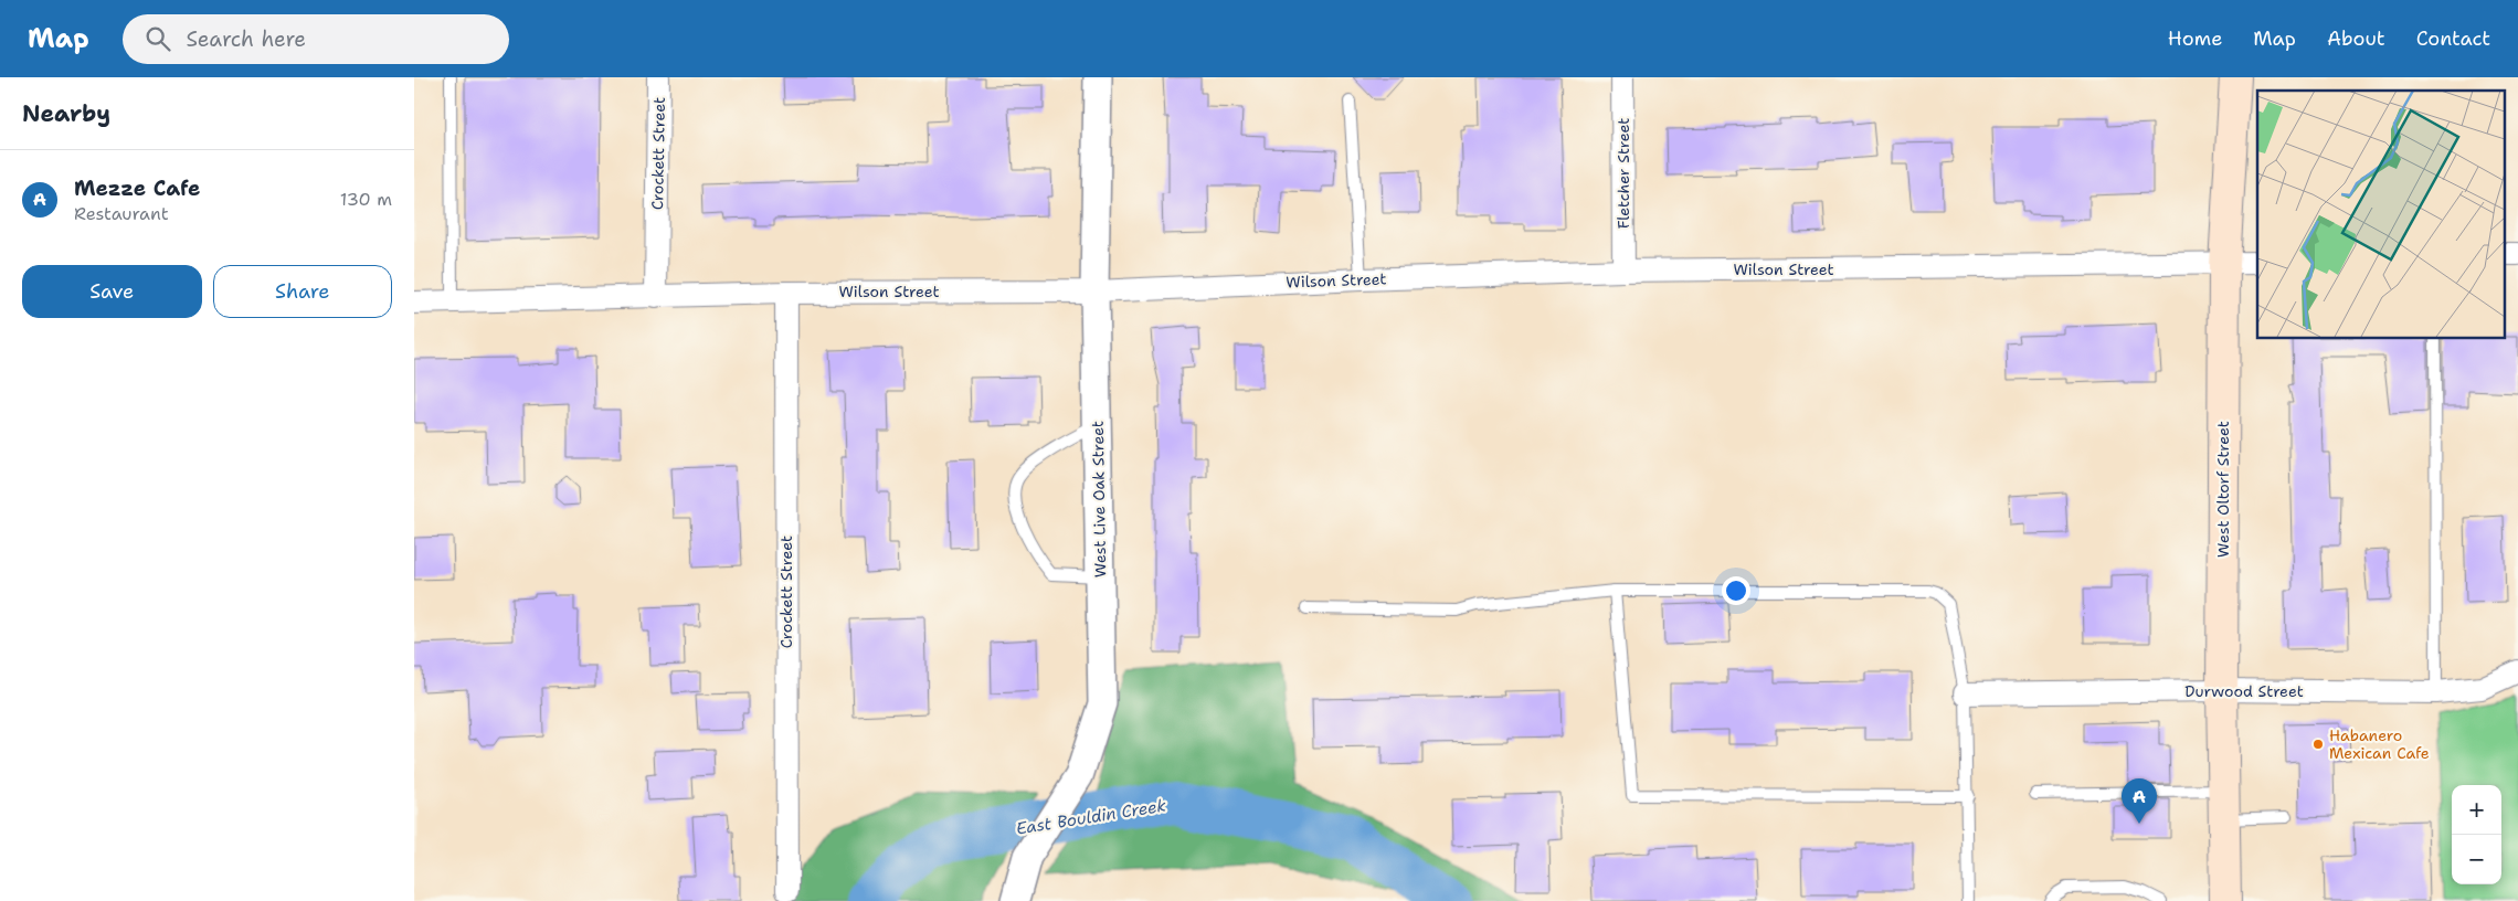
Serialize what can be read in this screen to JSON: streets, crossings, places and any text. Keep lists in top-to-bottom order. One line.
{"streets":{"main road":["West Oltorf Street"],"street":["Crockett Street","Fletcher Street","Wilson Street","West Live Oak Street","Durwood Street"]},"crossings":[["Crockett Street","Wilson Street"],["Fletcher Street","Wilson Street"],["Wilson Street","West Oltorf Street"],["Wilson Street","West Live Oak Street"],["West Oltorf Street","Durwood Street"]],"water":["East Bouldin Creek"],"places":["Habanero Mexican Cafe"],"page":{"header":"Map","search":"Search here","nav":["Home","Map","About","Contact"],"heading":"Nearby","list":[{"mark":"A","name":"Mezze Cafe","note":"Restaurant","value":"130 m"}],"buttons":["Save","Share"],"pins":"A","map_buttons":["+","−"]}}
